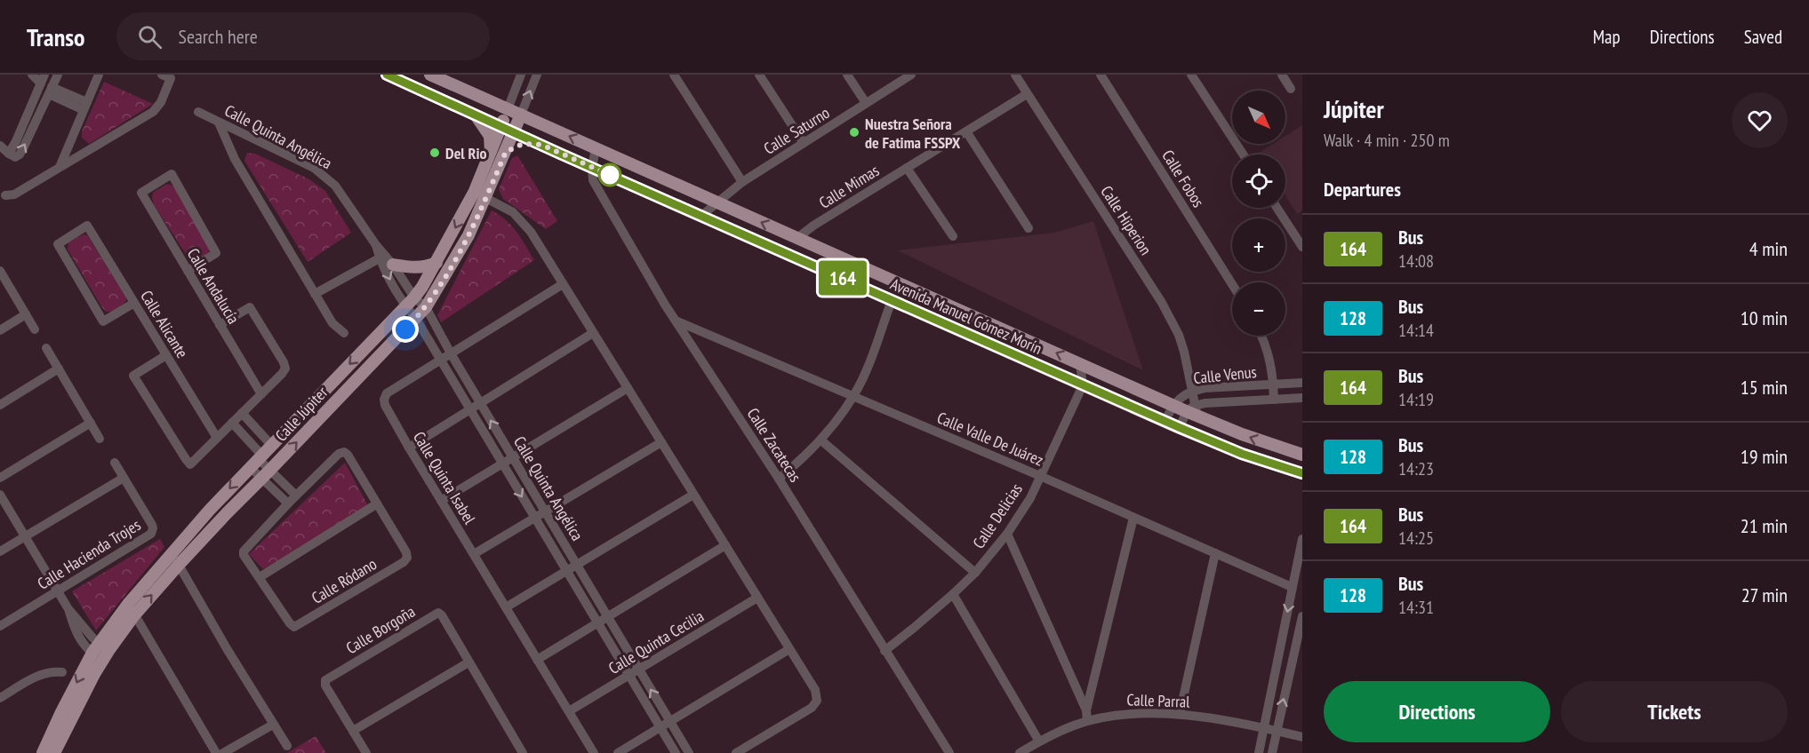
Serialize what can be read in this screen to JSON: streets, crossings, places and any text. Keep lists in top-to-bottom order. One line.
{"streets":{"main road":["Avenida Manuel Gómez Morín","Calle Júpiter"],"street":["Calle Saturno","Calle Quinta Angélica","Calle Fobos","Calle Mimas","Calle Hiperion","Calle Andalucía","Calle Alicante","Calle Venus","Calle Valle De Juárez","Calle Zacatecas","Calle Quinta Isabel","Calle Delicias","Calle Hacienda Trojes","Calle Ródano","Calle Borgoña","Calle Quinta Cecilia","Calle Parral"]},"crossings":[["Calle Saturno","Avenida Manuel Gómez Morín"],["Calle Quinta Angélica","Calle Júpiter"],["Calle Quinta Angélica","Calle Quinta Isabel"],["Calle Quinta Angélica","Calle Quinta Cecilia"],["Calle Mimas","Calle Hiperion"],["Calle Mimas","Avenida Manuel Gómez Morín"],["Calle Hiperion","Avenida Manuel Gómez Morín"],["Calle Hiperion","Calle Venus"],["Avenida Manuel Gómez Morín","Calle Venus"],["Avenida Manuel Gómez Morín","Calle Júpiter"],["Avenida Manuel Gómez Morín","Calle Zacatecas"],["Avenida Manuel Gómez Morín","Calle Delicias"],["Calle Valle De Juárez","Calle Zacatecas"],["Calle Valle De Juárez","Calle Delicias"],["Calle Zacatecas","Calle Delicias"],["Calle Quinta Isabel","Calle Quinta Cecilia"]],"places":["Nuestra Señora de Fatima FSSPX","Del Rio"],"lines":["bus line 164"],"north":"bottom right","page":{"header":"Transo","search":"Search here","nav":["Map","Directions","Saved"],"on_map":"164","heading":[["Júpiter","Walk · 4 min · 250 m"],"Departures"],"map_buttons":["+","−"],"list":[{"mark":"164","name":"Bus","note":"14:08","value":"4 min"},{"mark":"128","name":"Bus","note":"14:14","value":"10 min"},{"mark":"164","name":"Bus","note":"14:19","value":"15 min"},{"mark":"128","name":"Bus","note":"14:23","value":"19 min"},{"mark":"164","name":"Bus","note":"14:25","value":"21 min"},{"mark":"128","name":"Bus","note":"14:31","value":"27 min"}],"buttons":["Directions","Tickets"]}}
